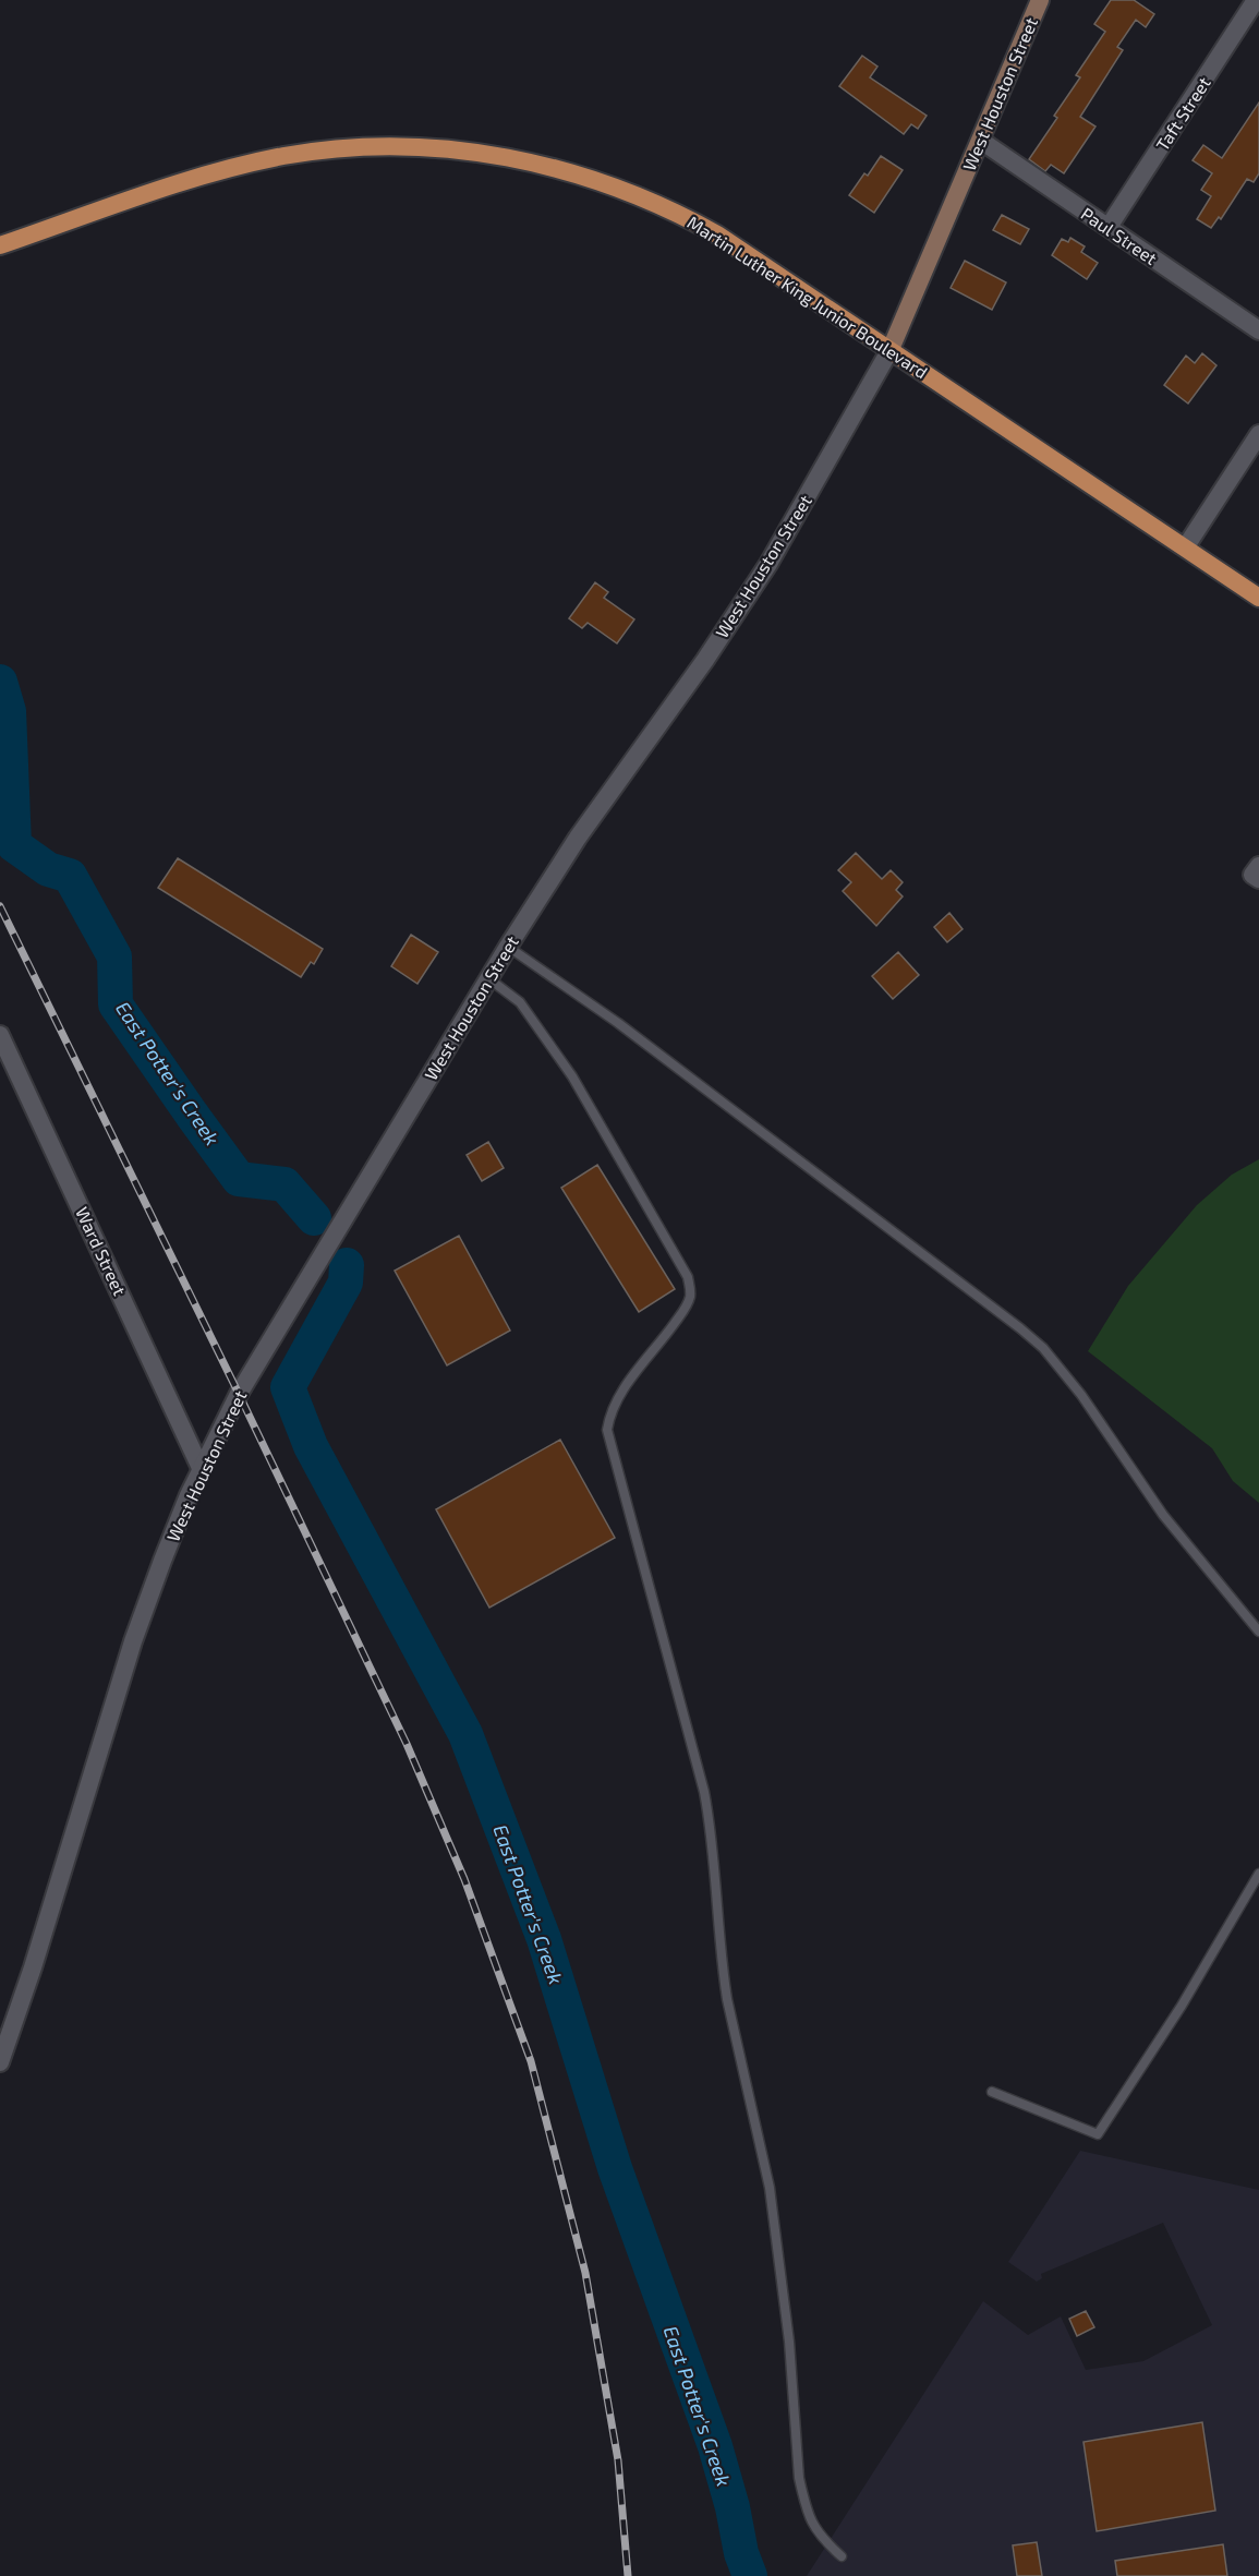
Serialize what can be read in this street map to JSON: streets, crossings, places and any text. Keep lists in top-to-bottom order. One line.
{"streets":{"main road":["West Houston Street","Martin Luther King Junior Boulevard"],"street":["Taft Street","Paul Street","Ward Street"]},"crossings":[["West Houston Street","Paul Street"],["West Houston Street","Martin Luther King Junior Boulevard"],["West Houston Street","Ward Street"],["Taft Street","Paul Street"]],"water":["East Potter's Creek"]}
